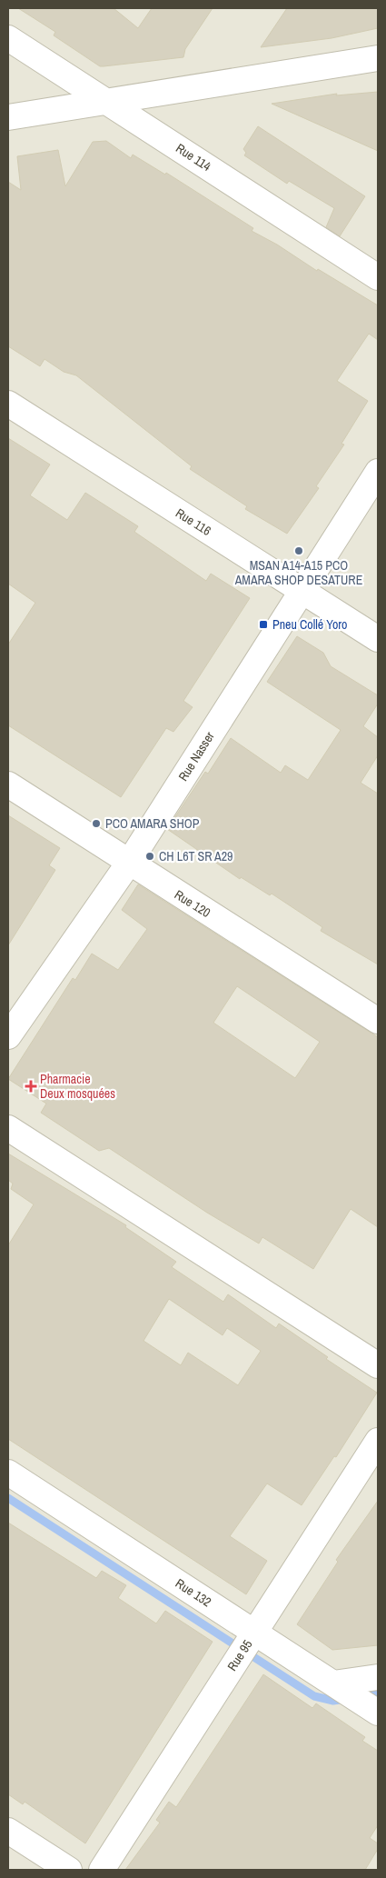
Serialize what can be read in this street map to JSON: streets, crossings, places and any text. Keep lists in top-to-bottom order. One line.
{"streets":{"street":["Rue 114","Rue 116","Rue Nasser","Rue 120","Rue 132","Rue 95"]},"crossings":[["Rue 116","Rue Nasser"],["Rue Nasser","Rue 120"],["Rue 132","Rue 95"]],"places":{"other":["MSAN A14-A15 PCO AMARA SHOP DESATURE","PCO AMARA SHOP","CH L6T SR A29"],"transit":["Pneu Collé Yoro"],"health":["Pharmacie Deux mosquées"]}}
